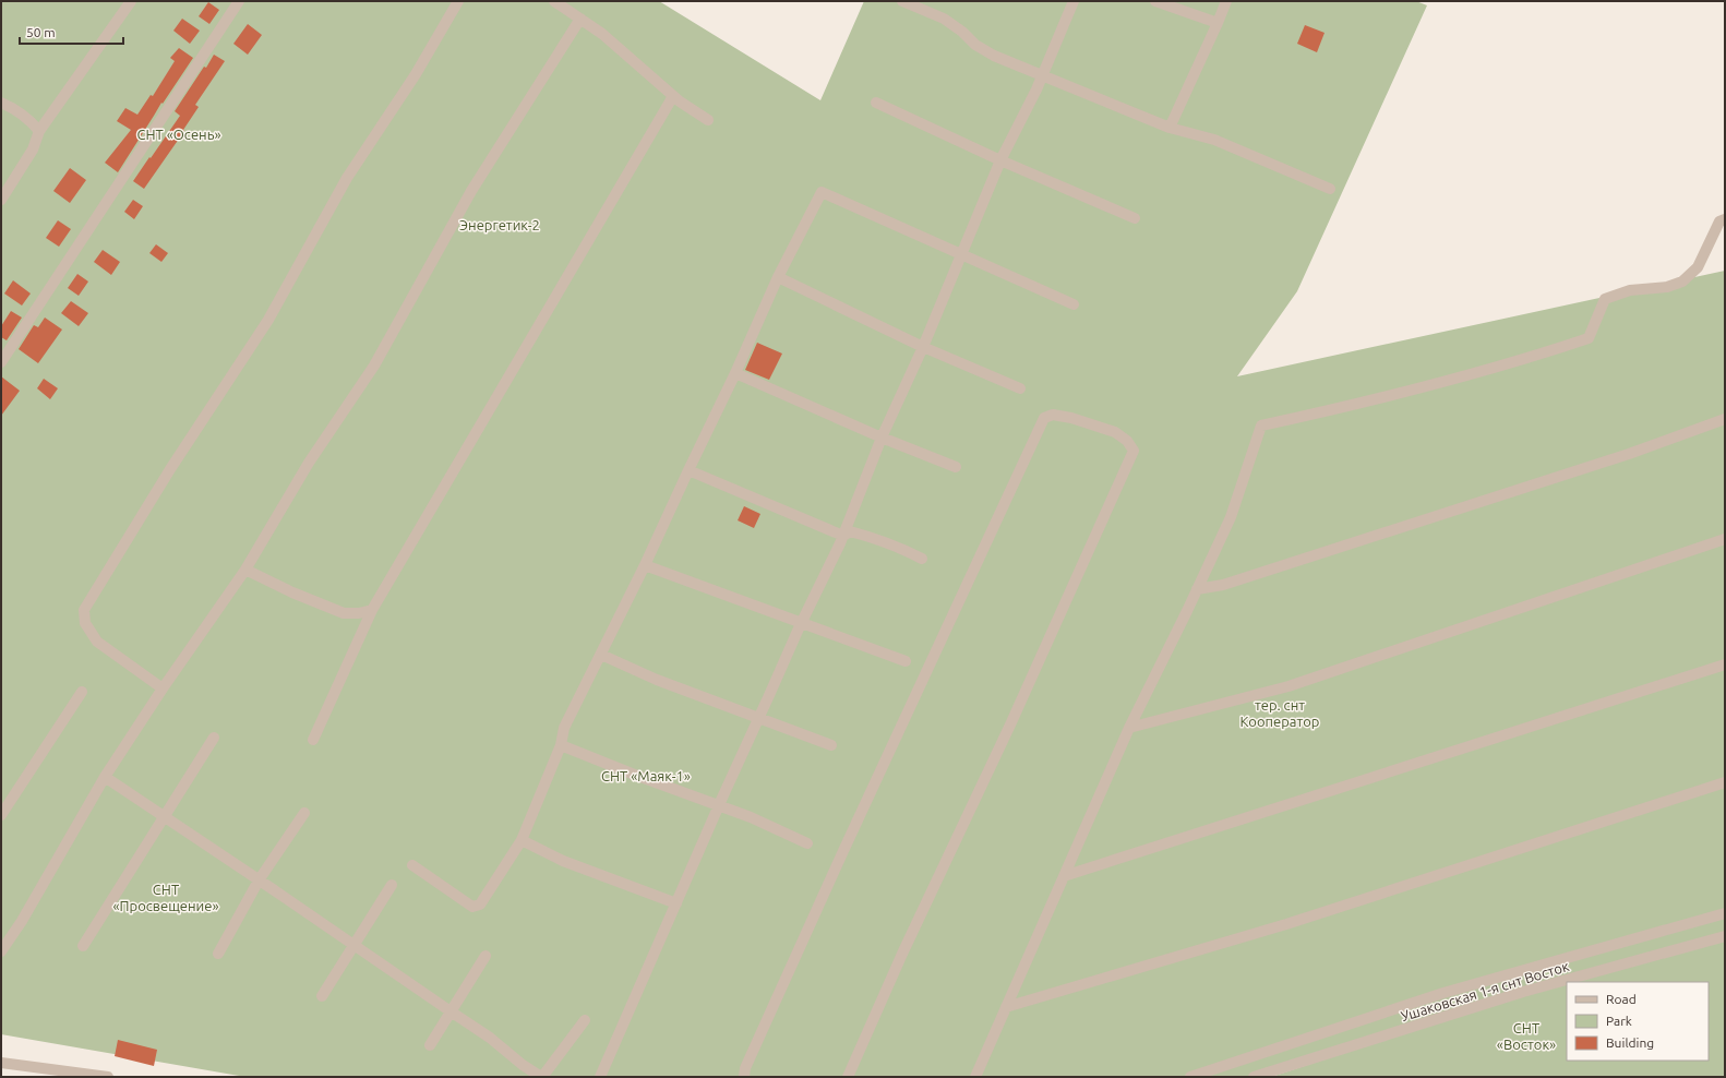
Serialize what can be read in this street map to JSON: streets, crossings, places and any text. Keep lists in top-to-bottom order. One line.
{"streets":{"street":["Ушаковская 1-я снт Восток"]},"parks":["СНТ «Осень»","Энергетик-2","тер. снт Кооператор","СНТ «Маяк-1»","СНТ «Просвещение»","СНТ «Восток»"],"legend":["Road","Park","Building"],"scale_bar":"50 m"}
